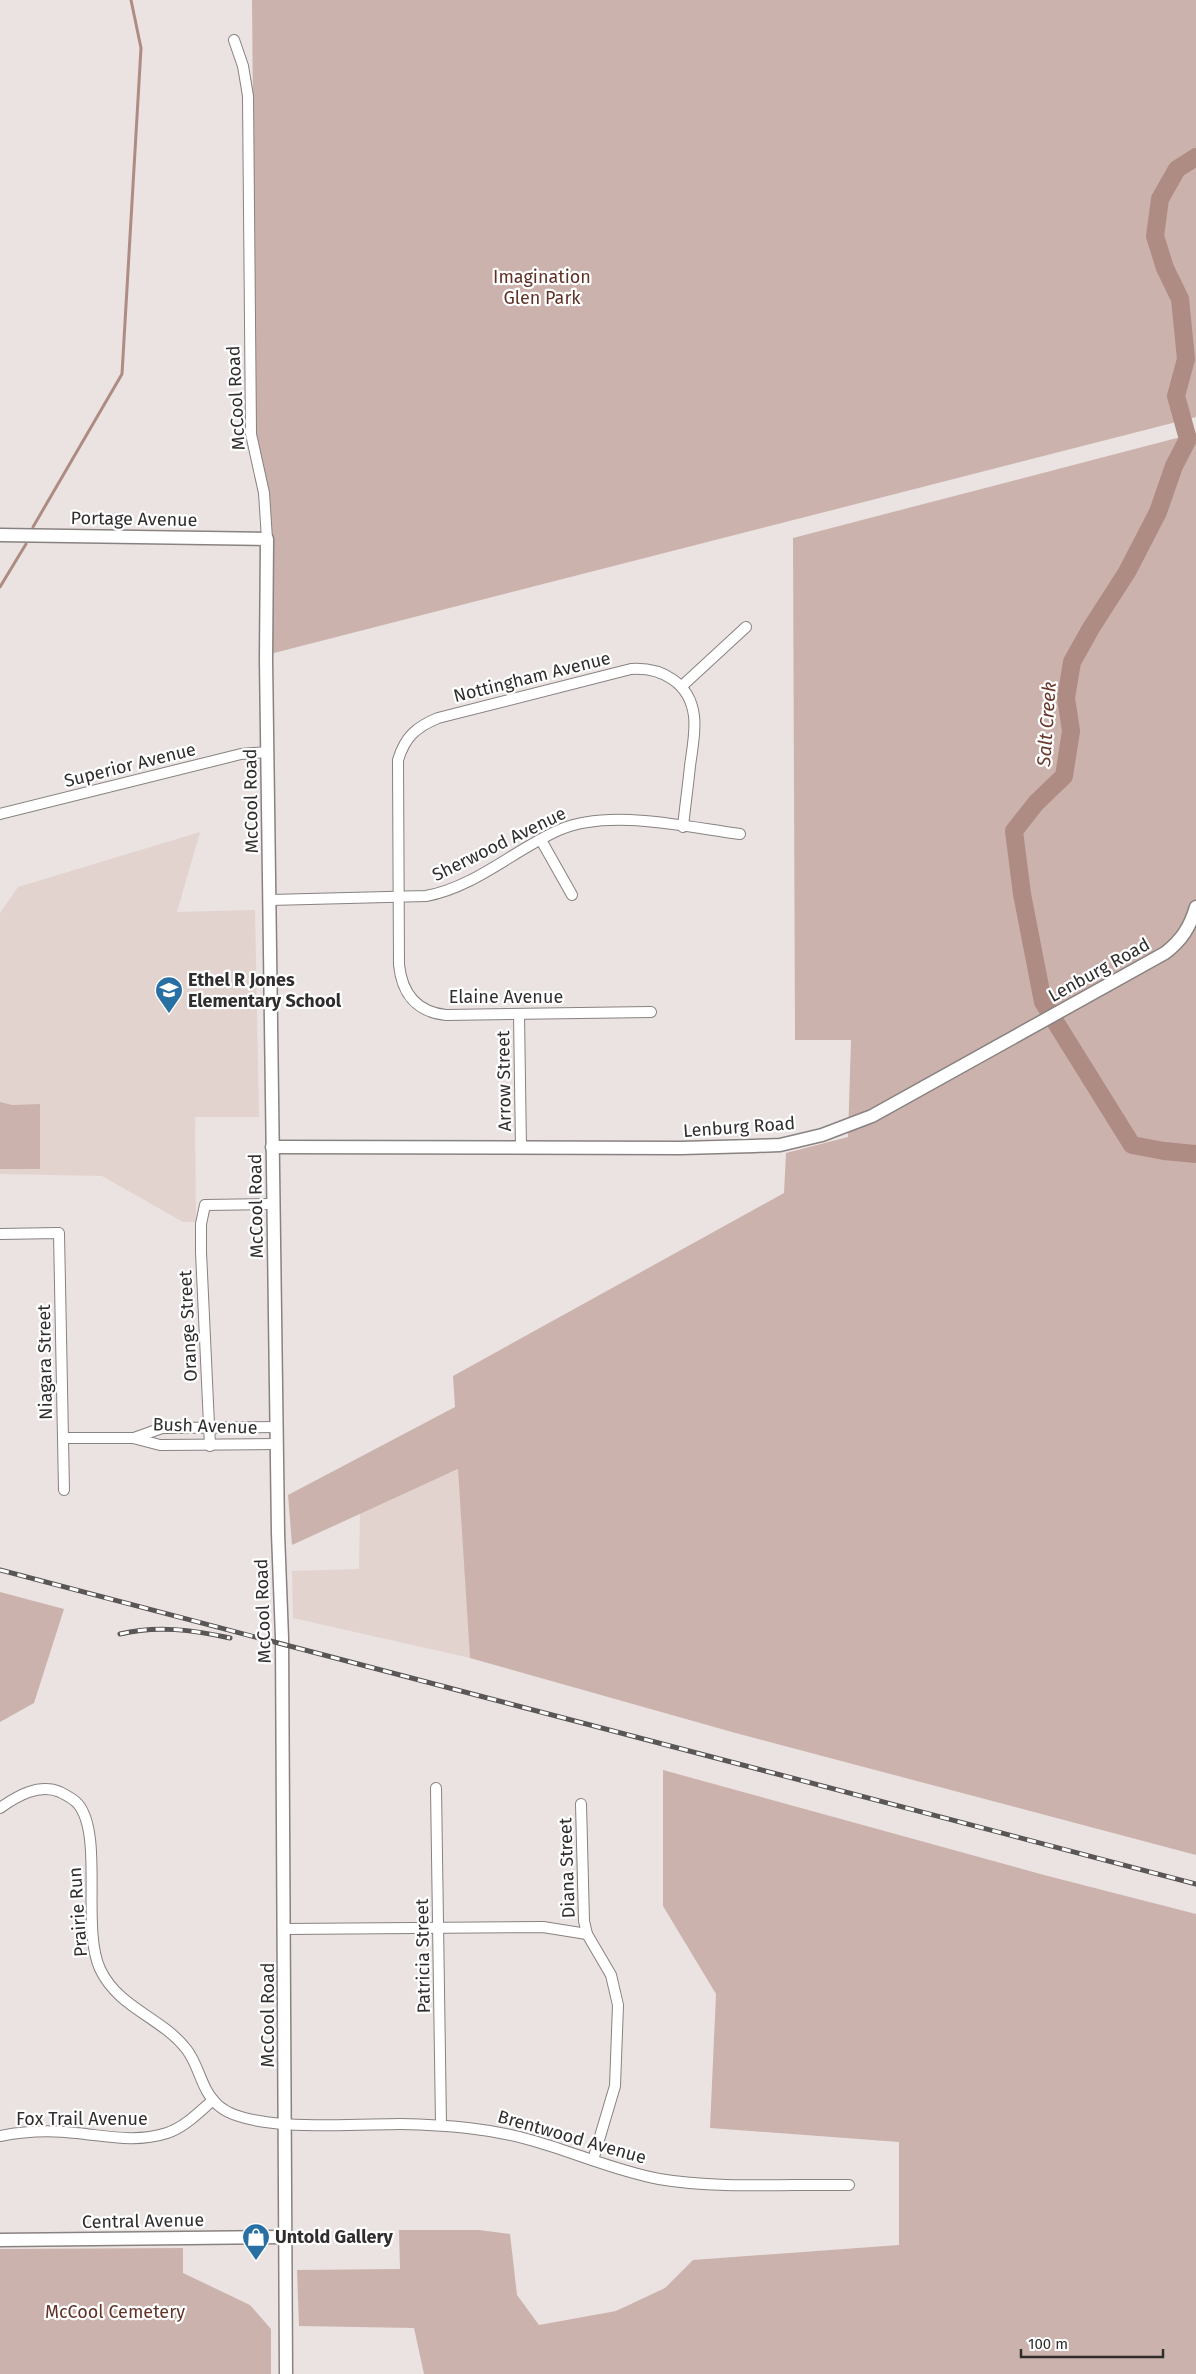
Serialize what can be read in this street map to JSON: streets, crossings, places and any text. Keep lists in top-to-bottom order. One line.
{"streets":{"street":["McCool Road","Portage Avenue","Nottingham Avenue","Superior Avenue","Sherwood Avenue","Lenburg Road","Elaine Avenue","Arrow Street","Orange Street","Niagara Street","Bush Avenue","Diana Street","Prairie Run","Patricia Street","Fox Trail Avenue","Brentwood Avenue","Central Avenue"]},"crossings":[["McCool Road","Portage Avenue"],["McCool Road","Superior Avenue"],["McCool Road","Sherwood Avenue"],["McCool Road","Lenburg Road"],["McCool Road","Orange Street"],["McCool Road","Bush Avenue"],["McCool Road","Prairie Run"],["McCool Road","Brentwood Avenue"],["McCool Road","Central Avenue"],["Nottingham Avenue","Sherwood Avenue"],["Nottingham Avenue","Elaine Avenue"],["Sherwood Avenue","Elaine Avenue"],["Lenburg Road","Arrow Street"],["Elaine Avenue","Arrow Street"],["Orange Street","Bush Avenue"],["Niagara Street","Bush Avenue"],["Diana Street","Brentwood Avenue"],["Prairie Run","Fox Trail Avenue"],["Prairie Run","Brentwood Avenue"],["Patricia Street","Brentwood Avenue"]],"water":["Salt Creek"],"parks":["Imagination Glen Park","McCool Cemetery"],"places":{"school or university":["Ethel R Jones Elementary School"],"shop":["Untold Gallery"]},"scale_bar":"100 m"}
